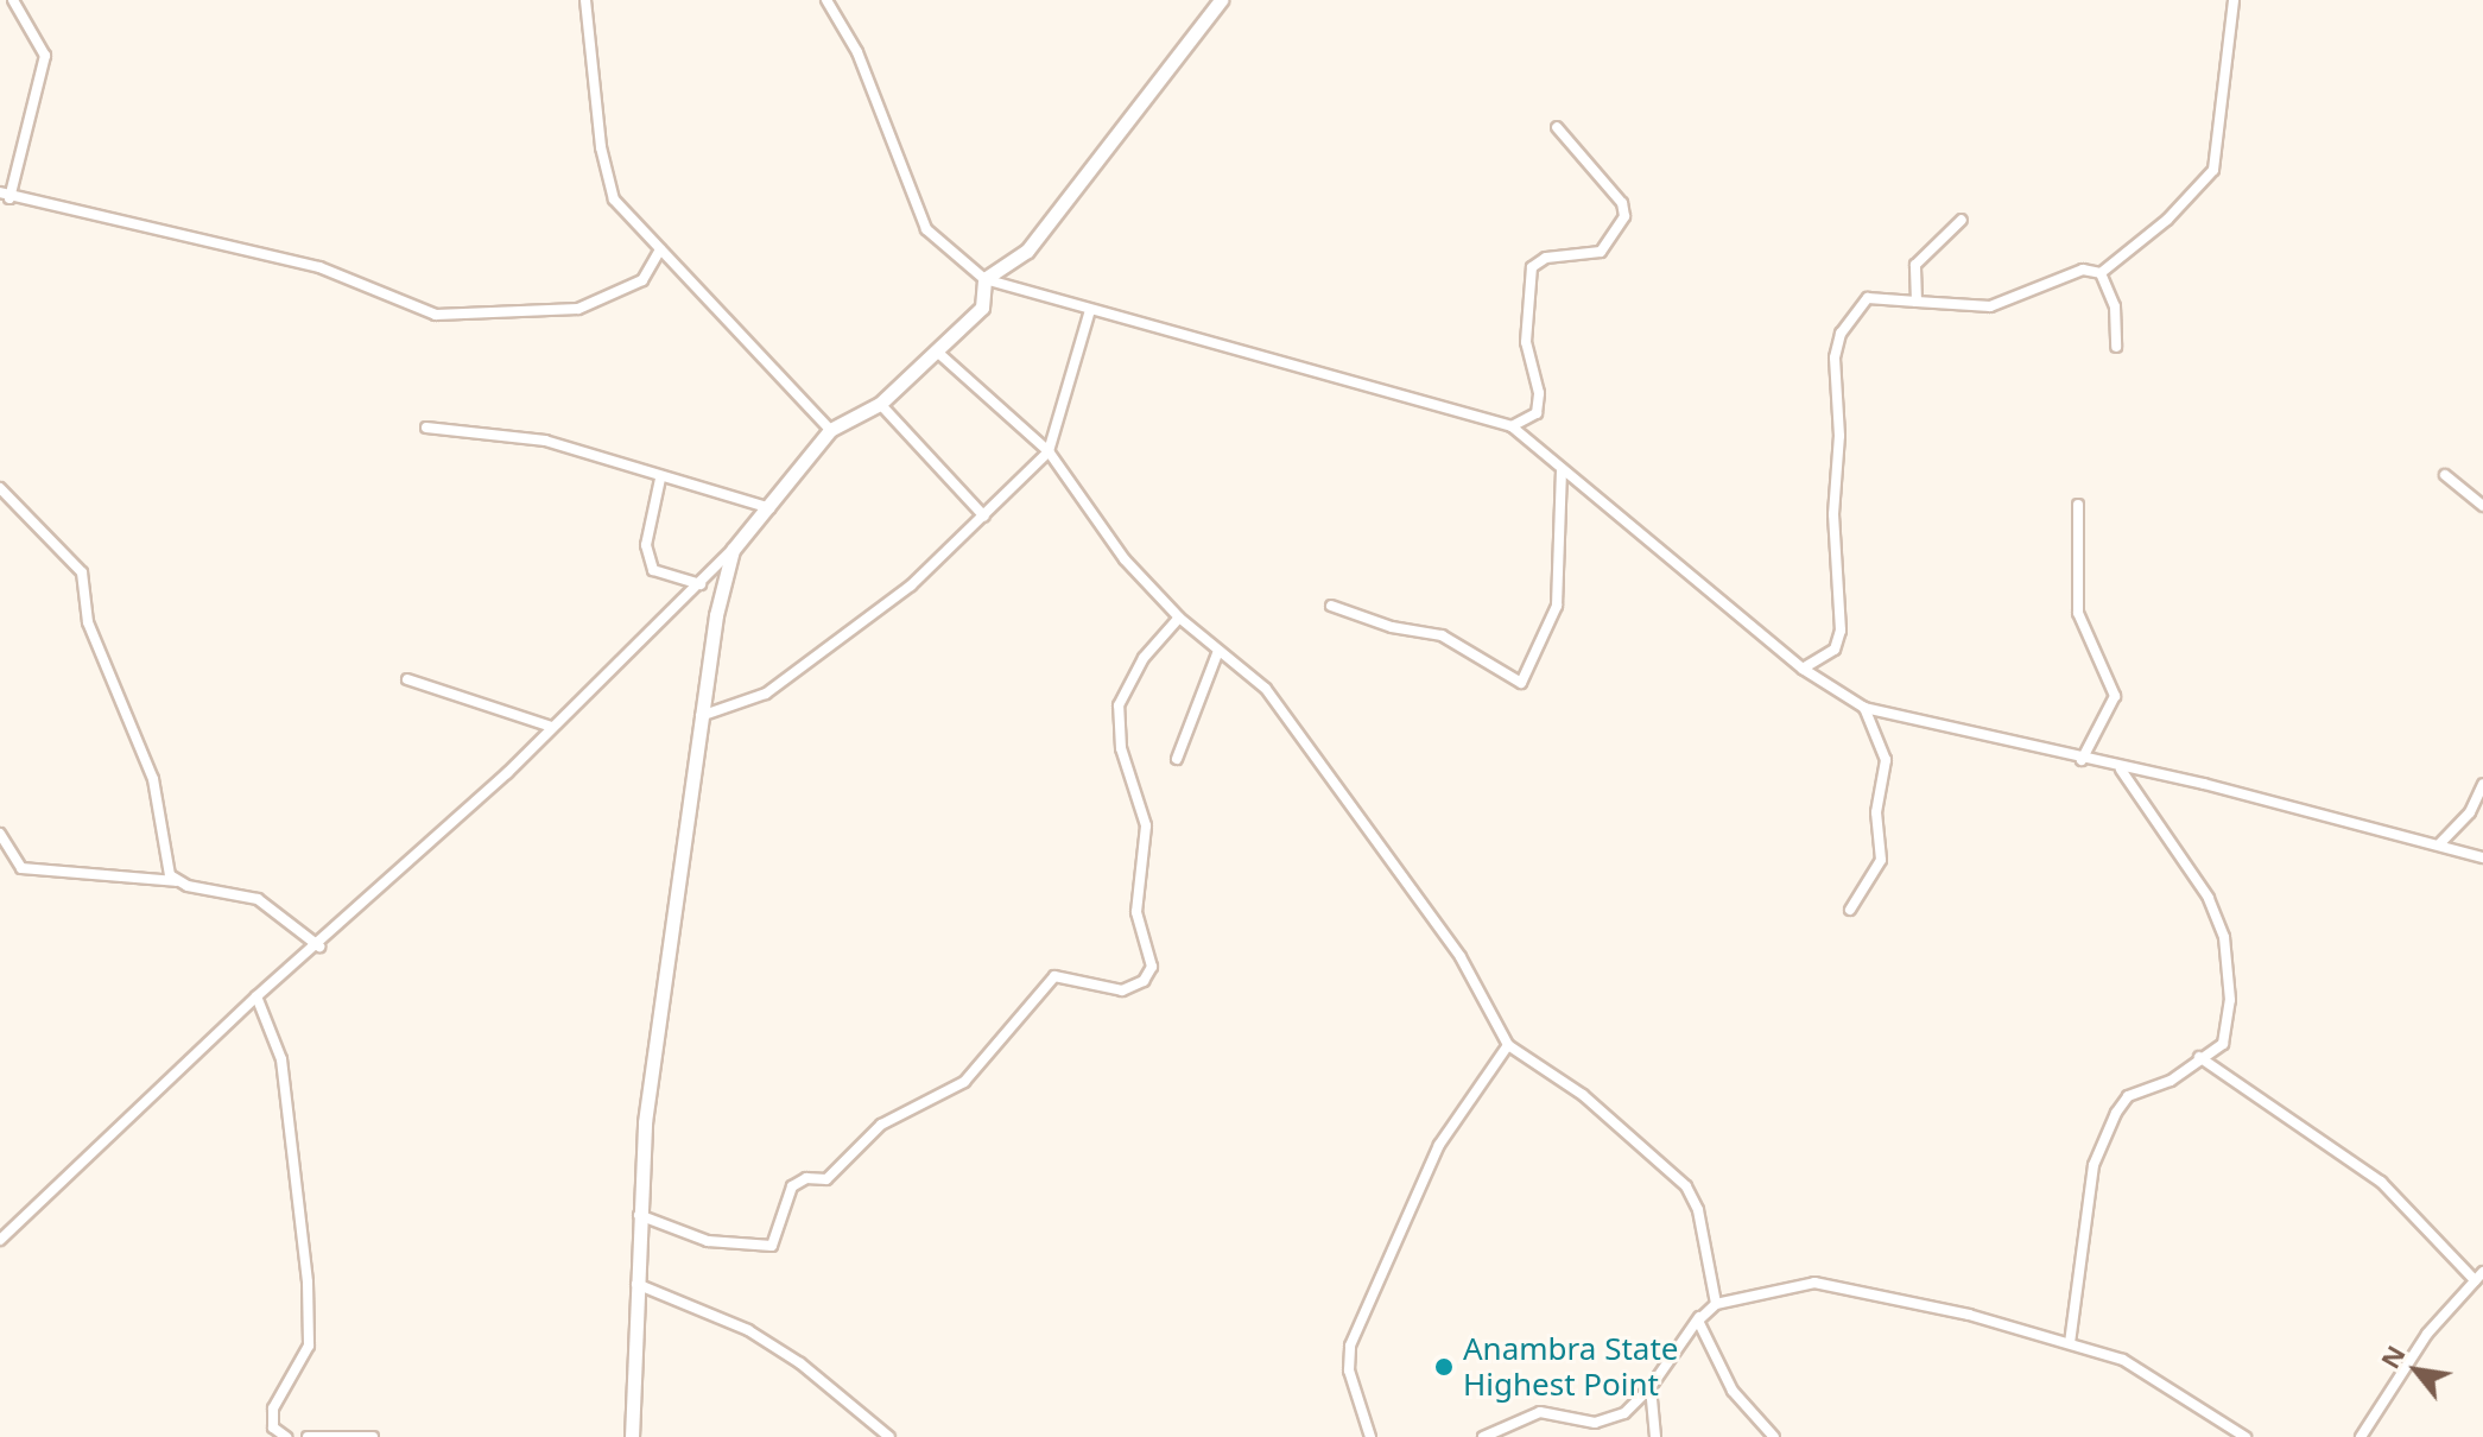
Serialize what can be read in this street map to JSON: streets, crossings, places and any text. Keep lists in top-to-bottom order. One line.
{"places":["Anambra State Highest Point"],"north":"top left"}
